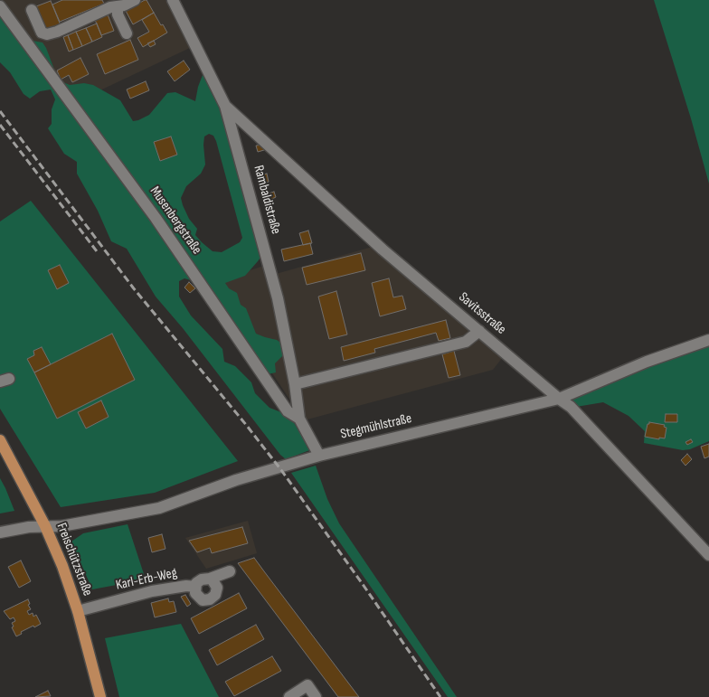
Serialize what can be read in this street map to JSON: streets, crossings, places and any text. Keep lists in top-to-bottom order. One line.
{"streets":{"main road":["Freischützstraße"],"street":["Rambaldistraße","Musenbergstraße","Savitsstraße","Stegmühlstraße","Karl-Erb-Weg"]},"crossings":[["Rambaldistraße","Musenbergstraße"],["Rambaldistraße","Savitsstraße"],["Musenbergstraße","Stegmühlstraße"],["Savitsstraße","Stegmühlstraße"],["Stegmühlstraße","Freischützstraße"],["Freischützstraße","Karl-Erb-Weg"]]}
